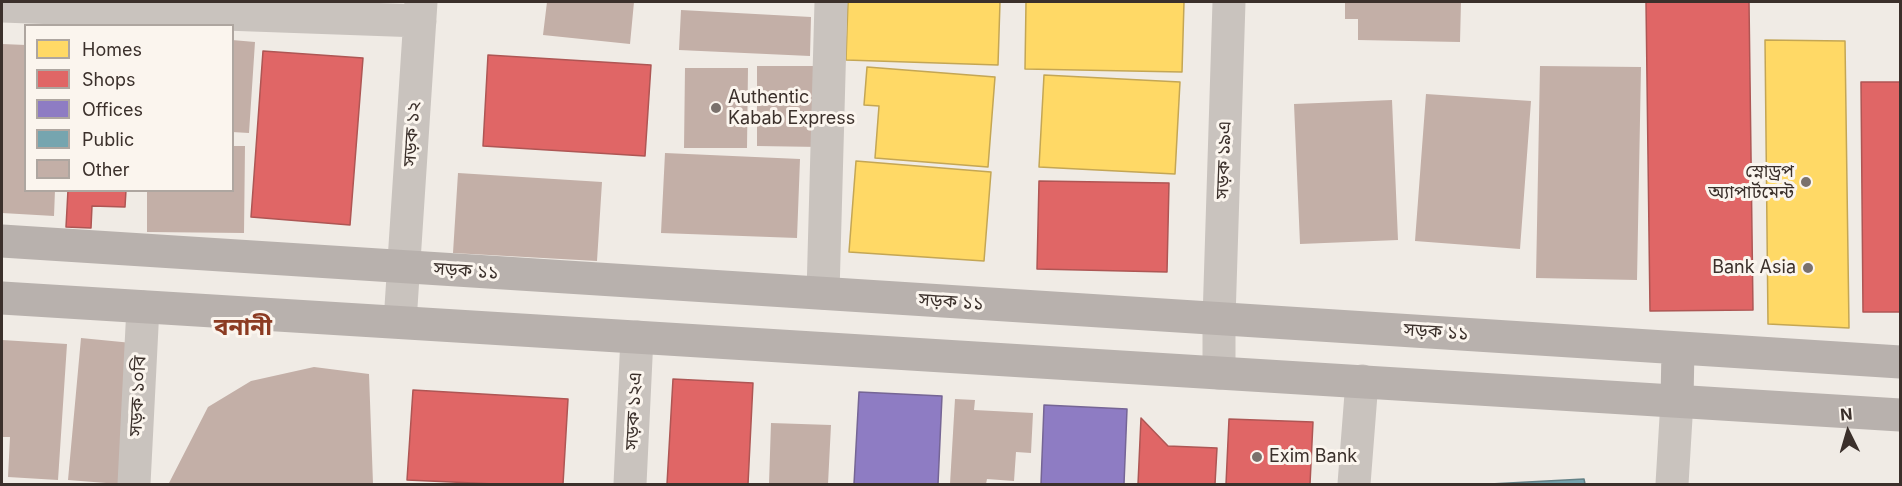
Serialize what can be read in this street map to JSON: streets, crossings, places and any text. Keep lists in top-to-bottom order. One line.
{"streets":{"main road":["সড়ক ১১"],"street":["সড়ক ১২","সড়ক ১৯এ","সড়ক ১০বি","সড়ক ১২এ"]},"crossings":[["সড়ক ১২","সড়ক ১১"],["সড়ক ১৯এ","সড়ক ১১"]],"districts":["বনানী"],"places":["Authentic Kabab Express","স্নোড্রপ অ্যাপার্টমেন্ট","Bank Asia","Exim Bank"],"legend":["Homes","Shops","Offices","Public","Other"],"north":"top"}
